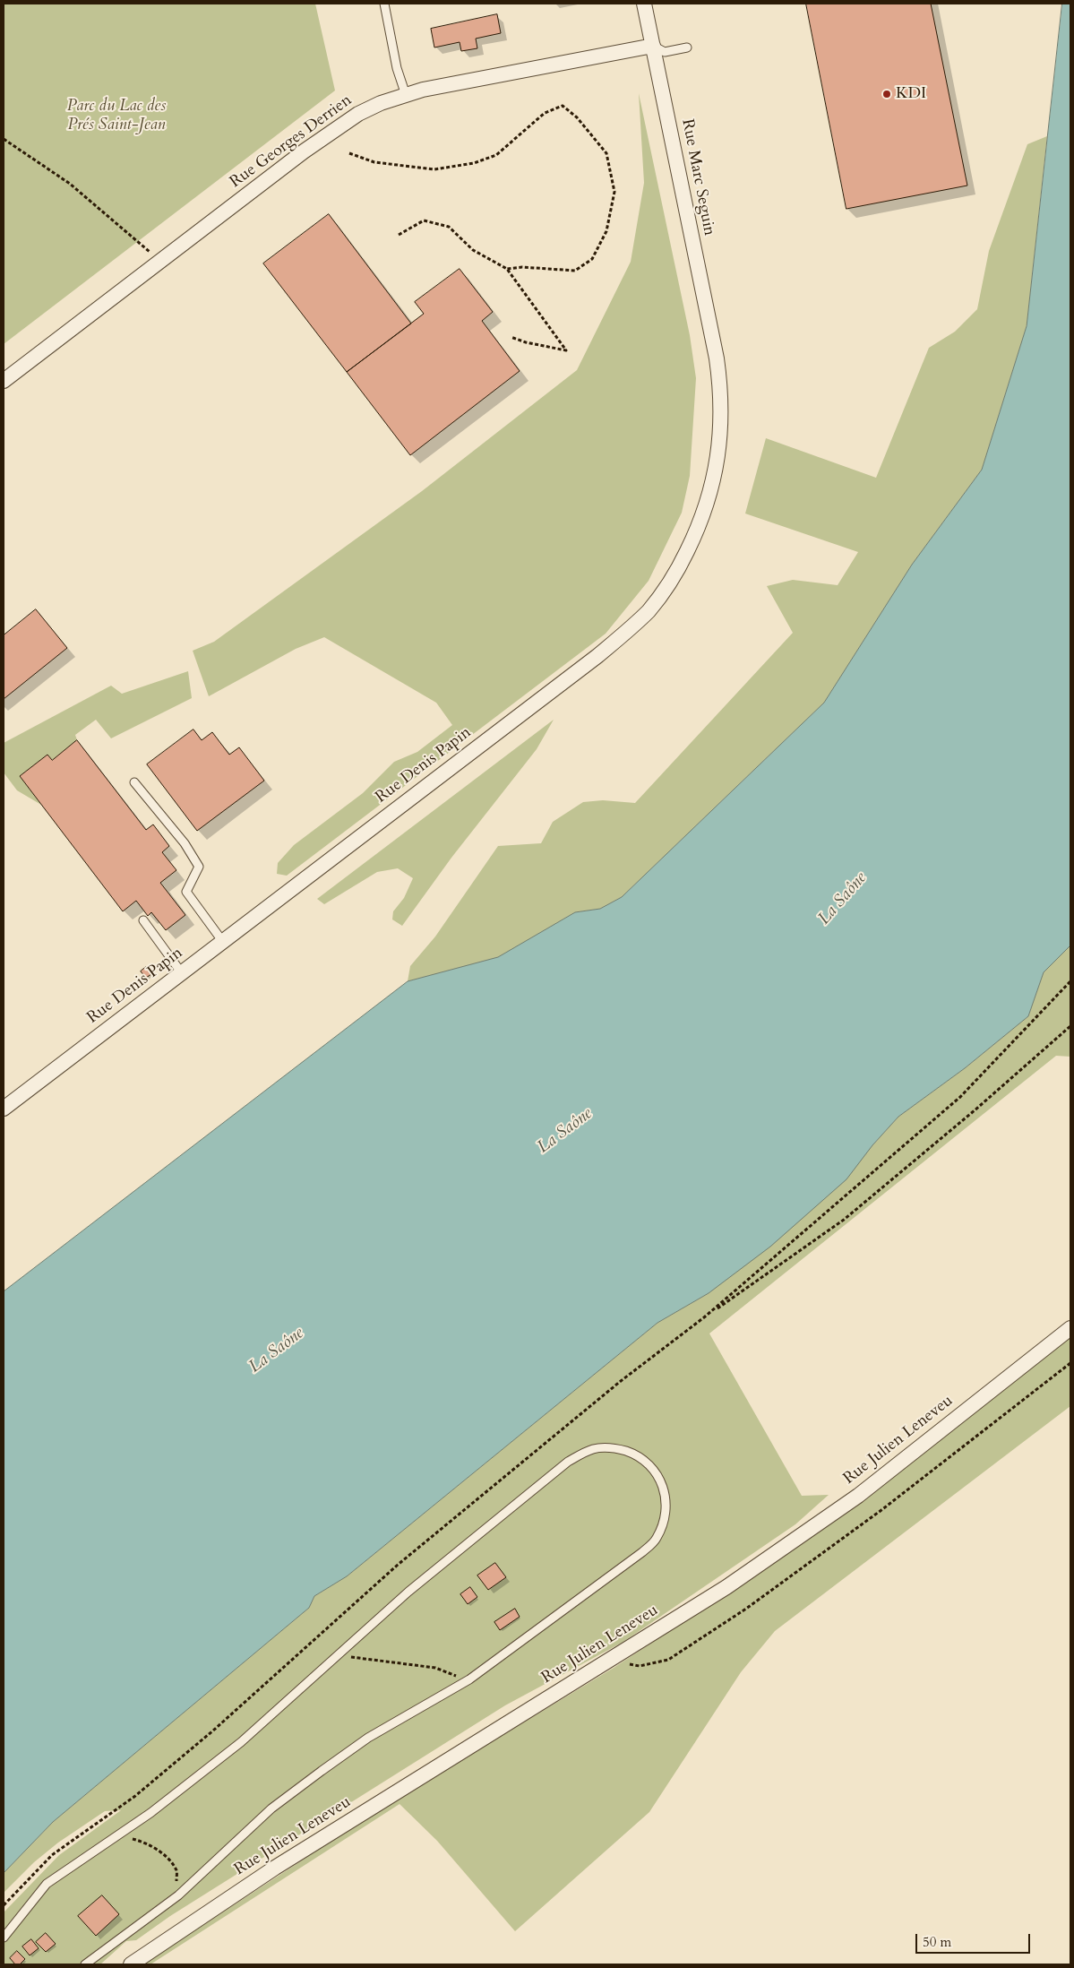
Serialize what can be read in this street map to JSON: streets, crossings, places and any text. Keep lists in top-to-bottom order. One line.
{"streets":{"street":["Rue Georges Derrien","Rue Marc Seguin","Rue Denis Papin","Rue Julien Leneveu"]},"crossings":[["Rue Georges Derrien","Rue Marc Seguin"],["Rue Marc Seguin","Rue Denis Papin"]],"water":["La Saône"],"parks":["Parc du Lac des Prés Saint-Jean"],"places":["KDI"],"scale_bar":"50 m"}
